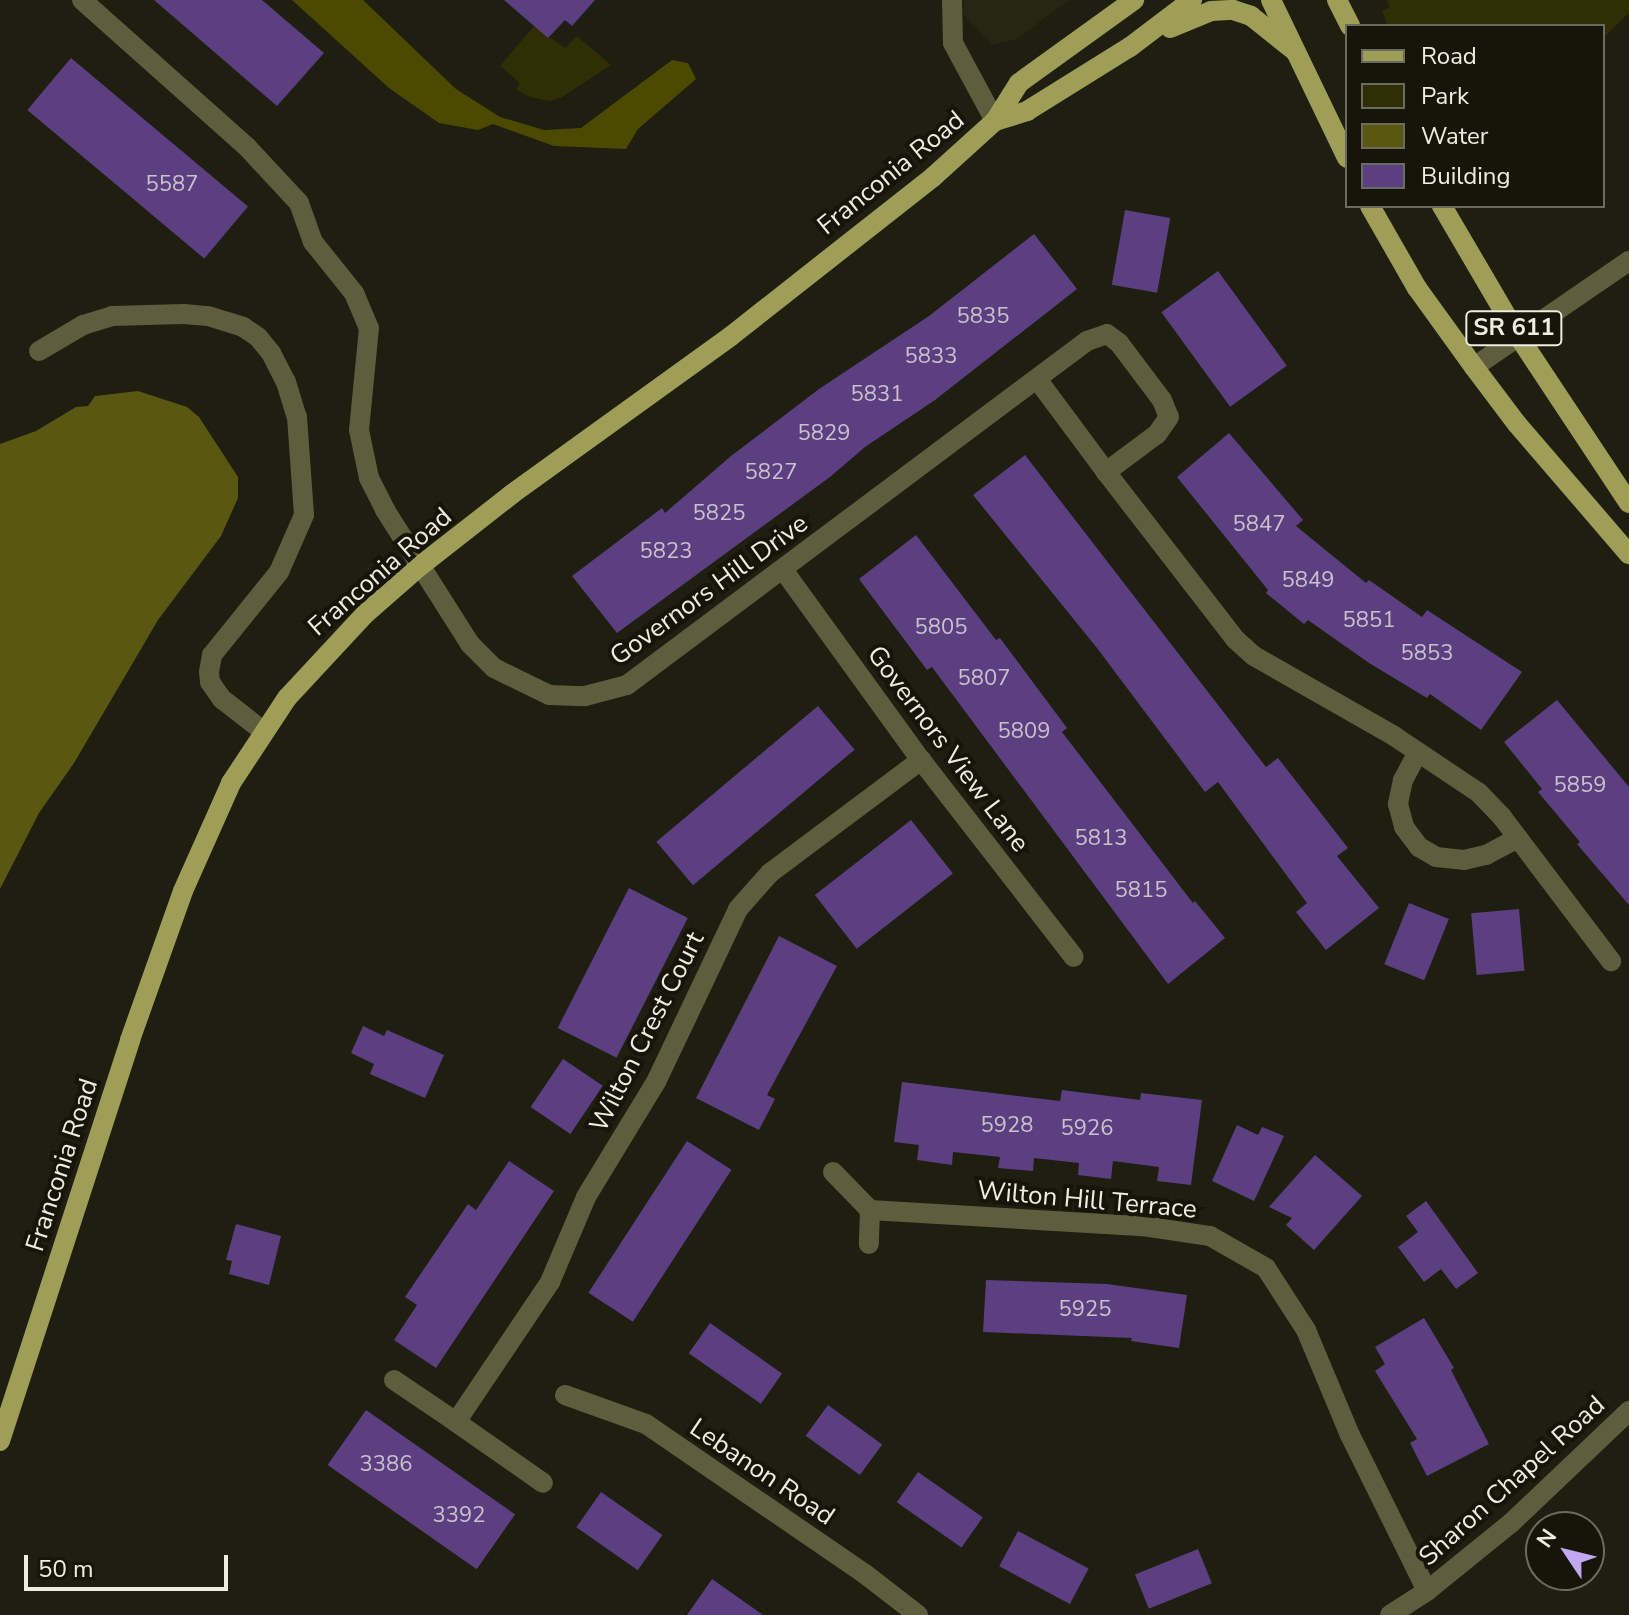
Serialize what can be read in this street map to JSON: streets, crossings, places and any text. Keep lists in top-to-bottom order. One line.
{"streets":{"main road":["Franconia Road","SR 611"],"street":["Governors Hill Drive","Governors View Lane","Wilton Crest Court","Wilton Hill Terrace","Lebanon Road","Sharon Chapel Road"]},"crossings":[["Franconia Road","Governors Hill Drive"],["Governors Hill Drive","Governors View Lane"],["Governors View Lane","Wilton Crest Court"],["Wilton Hill Terrace","Sharon Chapel Road"]],"house_numbers":["5587","5835","5833","5831","5829","5827","5825","5847","5823","5849","5851","5805","5853","5807","5809","5859","5813","5815","5928","5926","5925","3386","3392"],"legend":["Road","Park","Water","Building"],"scale_bar":"50 m","north":"top left"}
